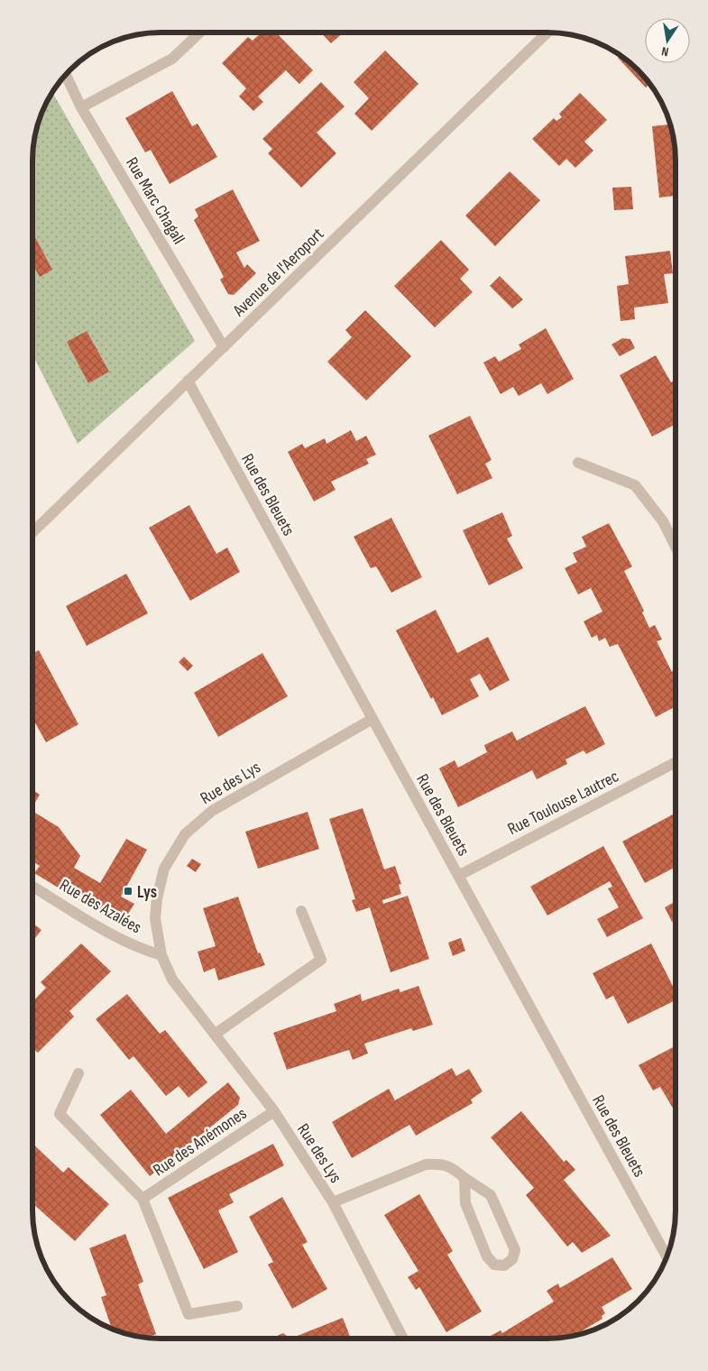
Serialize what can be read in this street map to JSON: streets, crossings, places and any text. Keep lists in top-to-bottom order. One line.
{"streets":{"street":["Rue Marc Chagall","Avenue de l'Aeroport","Rue des Bleuets","Rue des Lys","Rue Toulouse Lautrec","Rue des Azalées","Rue des Anémones"]},"crossings":[["Rue Marc Chagall","Avenue de l'Aeroport"],["Avenue de l'Aeroport","Rue des Bleuets"],["Rue des Bleuets","Rue des Lys"],["Rue des Bleuets","Rue Toulouse Lautrec"],["Rue des Lys","Rue des Azalées"],["Rue des Lys","Rue des Anémones"]],"places":{"transit":["Lys"]},"north":"bottom"}
